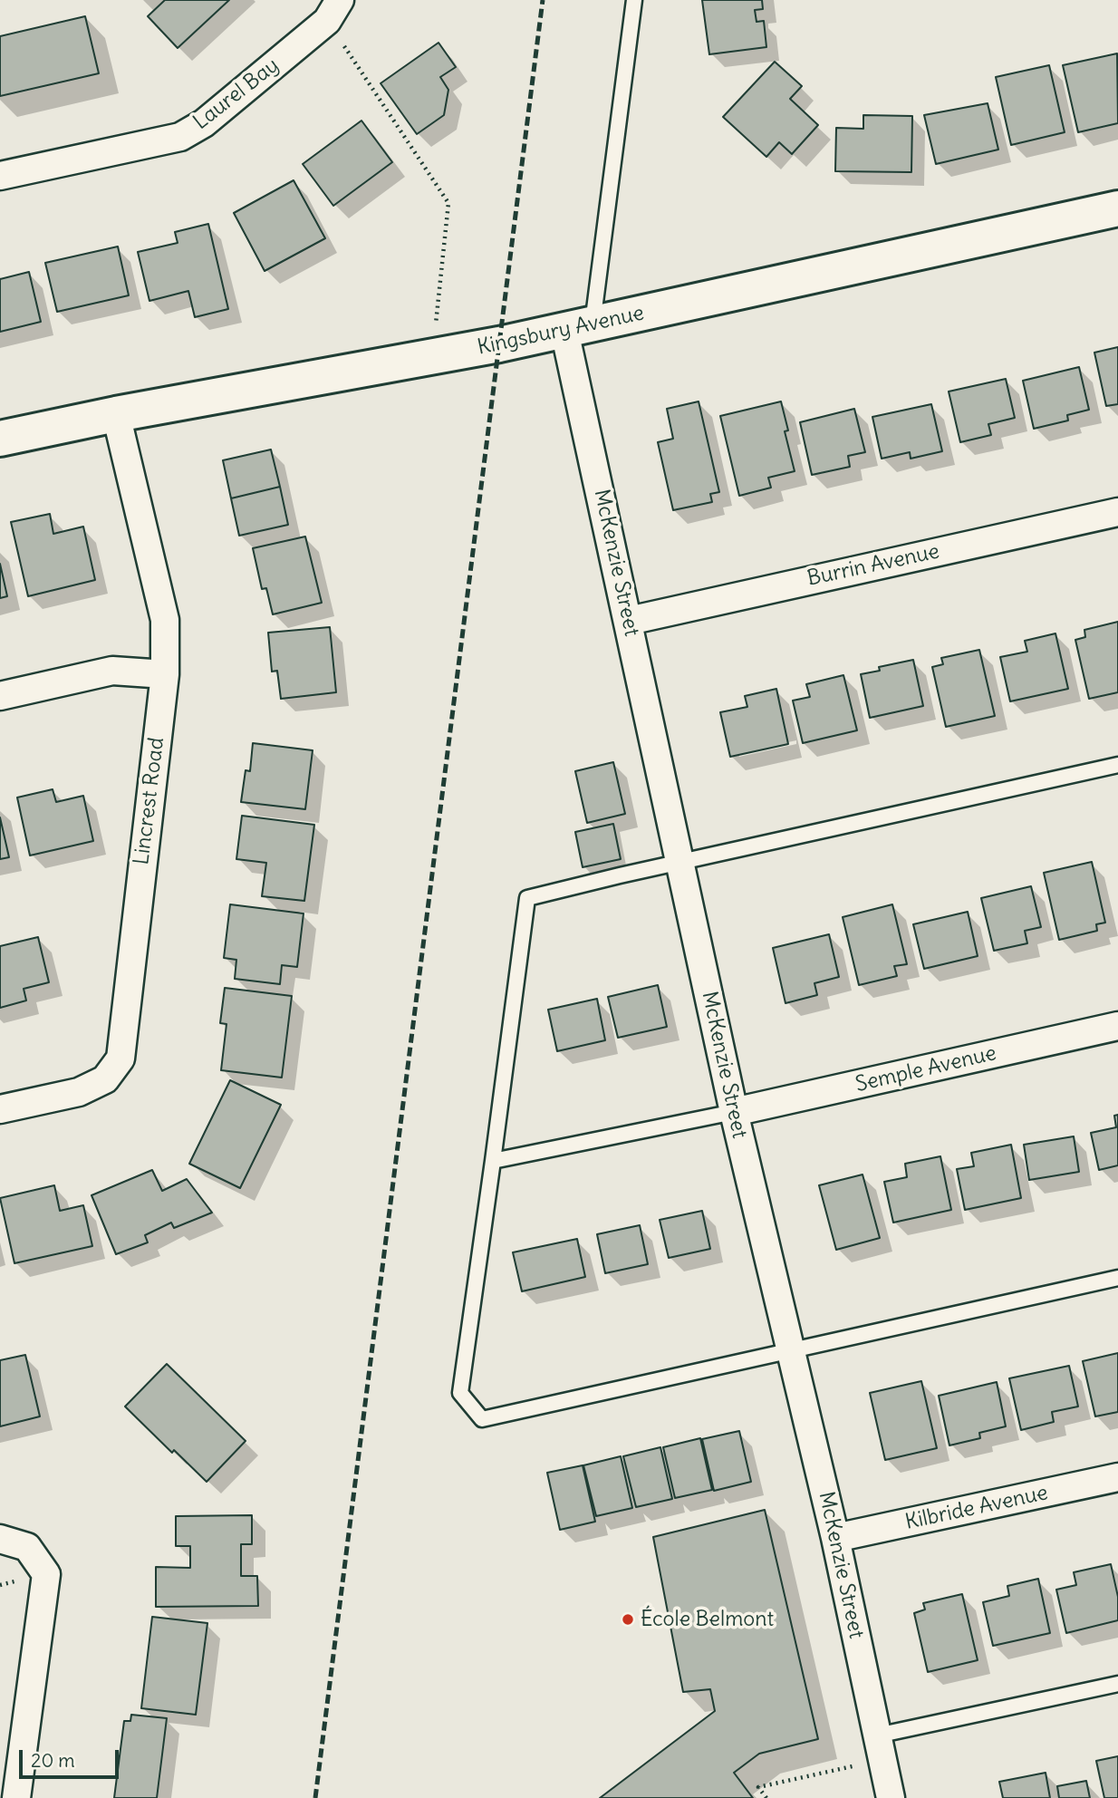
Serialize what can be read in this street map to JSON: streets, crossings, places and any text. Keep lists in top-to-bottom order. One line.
{"streets":{"street":["Laurel Bay","Kingsbury Avenue","McKenzie Street","Burrin Avenue","Lincrest Road","Semple Avenue","Kilbride Avenue"]},"crossings":[["Kingsbury Avenue","McKenzie Street"],["Kingsbury Avenue","Lincrest Road"],["McKenzie Street","Burrin Avenue"],["McKenzie Street","Semple Avenue"],["McKenzie Street","Kilbride Avenue"]],"places":["École Belmont"],"scale_bar":"20 m"}
